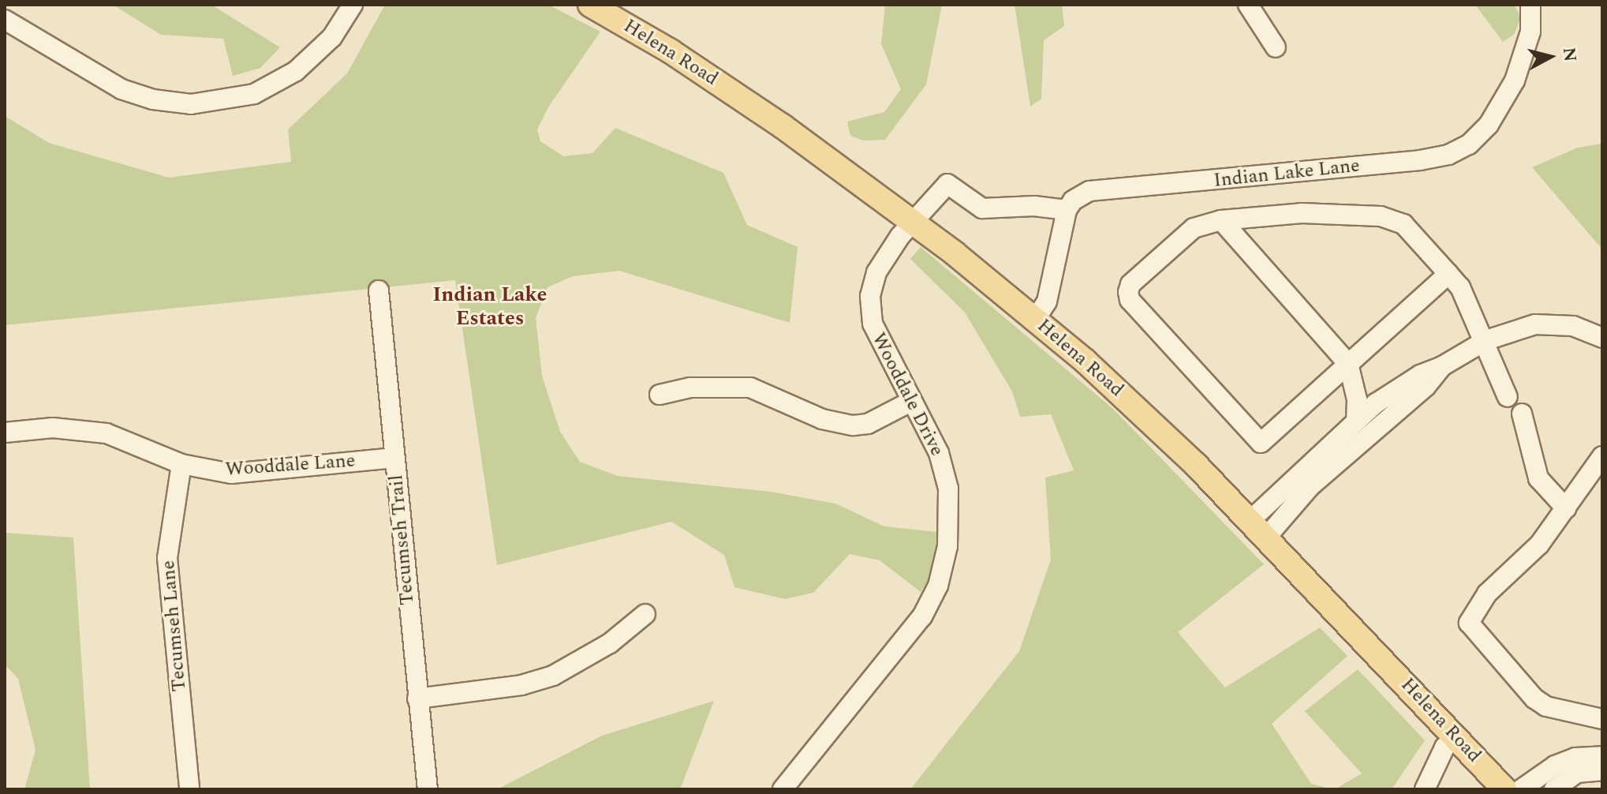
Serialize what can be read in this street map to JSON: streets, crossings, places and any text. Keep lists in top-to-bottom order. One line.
{"streets":{"main road":["Helena Road"],"street":["Indian Lake Lane","Wooddale Drive","Wooddale Lane","Tecumseh Trail","Tecumseh Lane"]},"crossings":[["Helena Road","Wooddale Drive"],["Indian Lake Lane","Wooddale Drive"],["Wooddale Lane","Tecumseh Trail"],["Wooddale Lane","Tecumseh Lane"]],"districts":["Indian Lake Estates"],"north":"right"}
